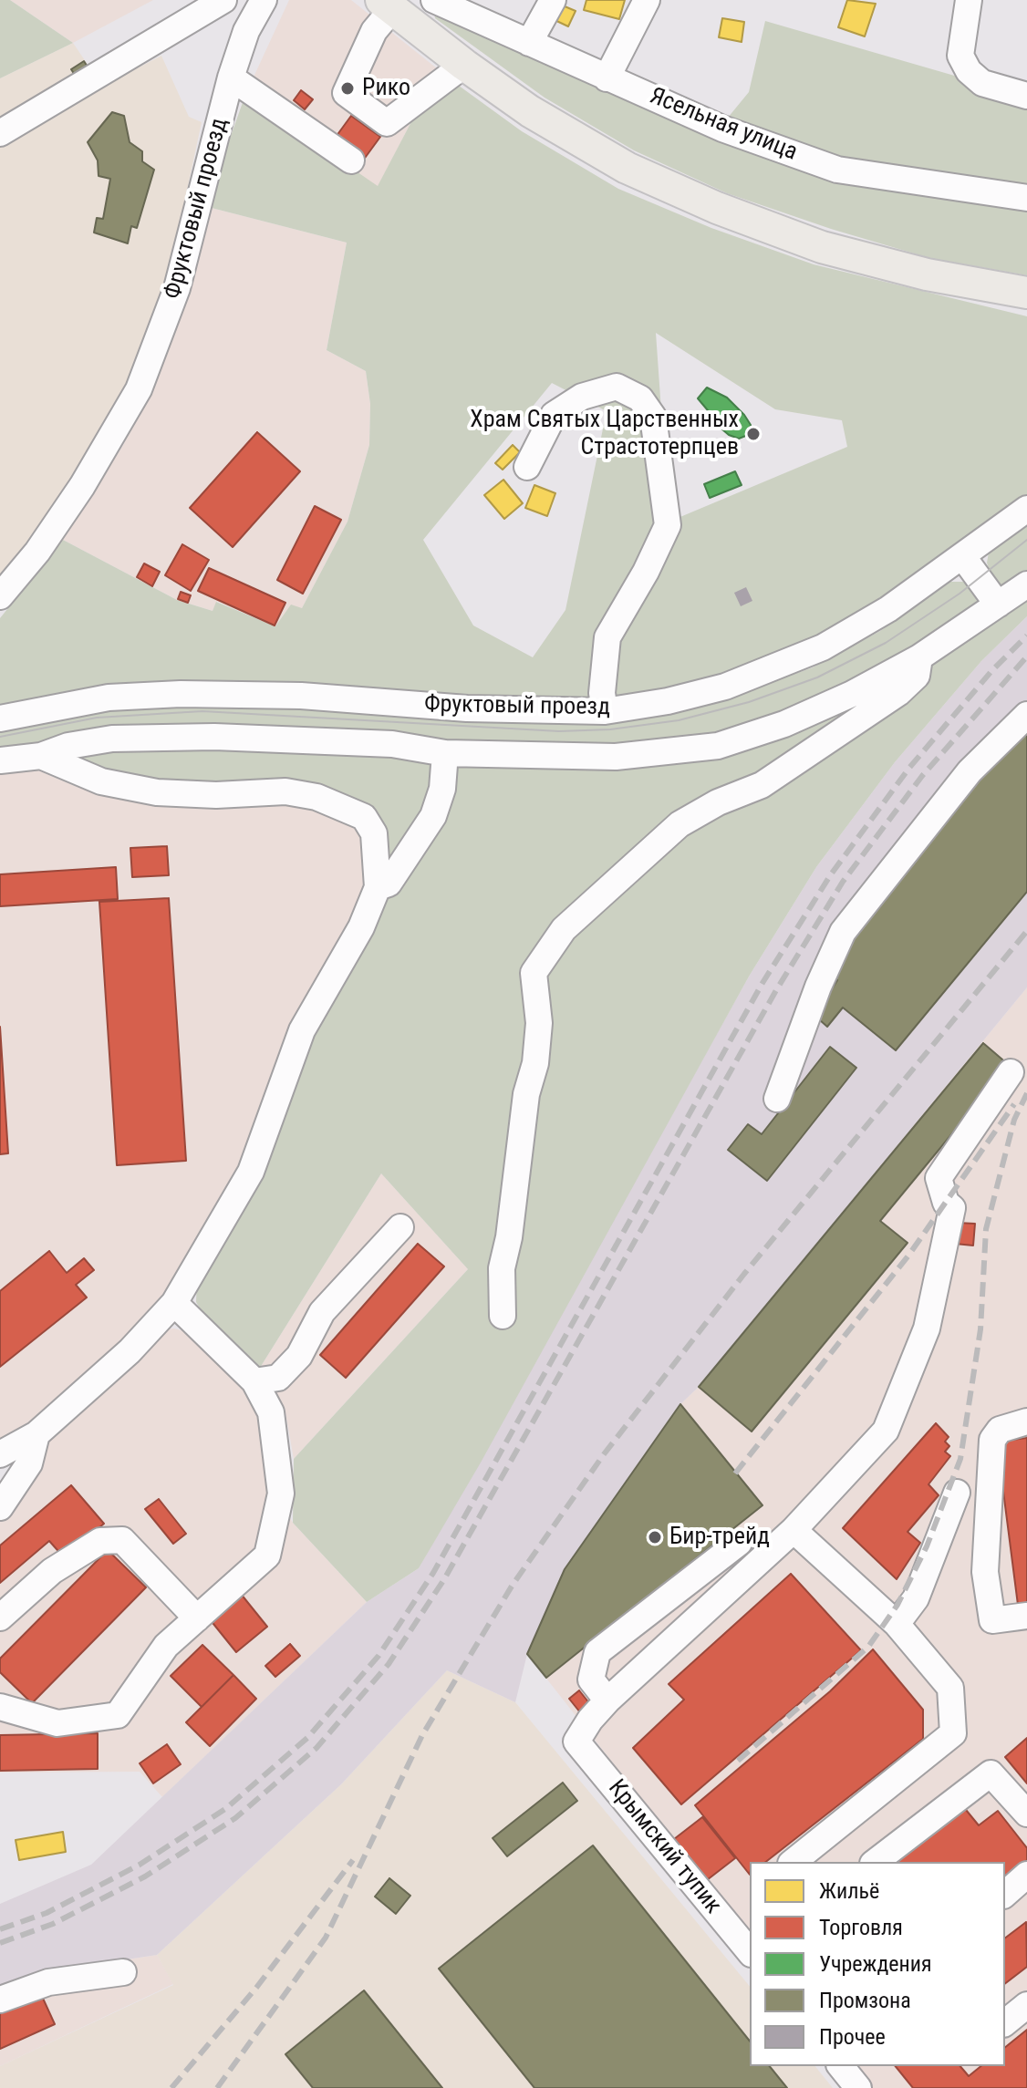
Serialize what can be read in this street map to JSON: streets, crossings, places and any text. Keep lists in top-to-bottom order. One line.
{"streets":{"street":["Ясельная улица","Фруктовый проезд","Крымский тупик"]},"places":["Рико","Храм Святых Царственных Страстотерпцев","Бир-трейд"],"legend":["Жильё","Торговля","Учреждения","Промзона","Прочее"]}
